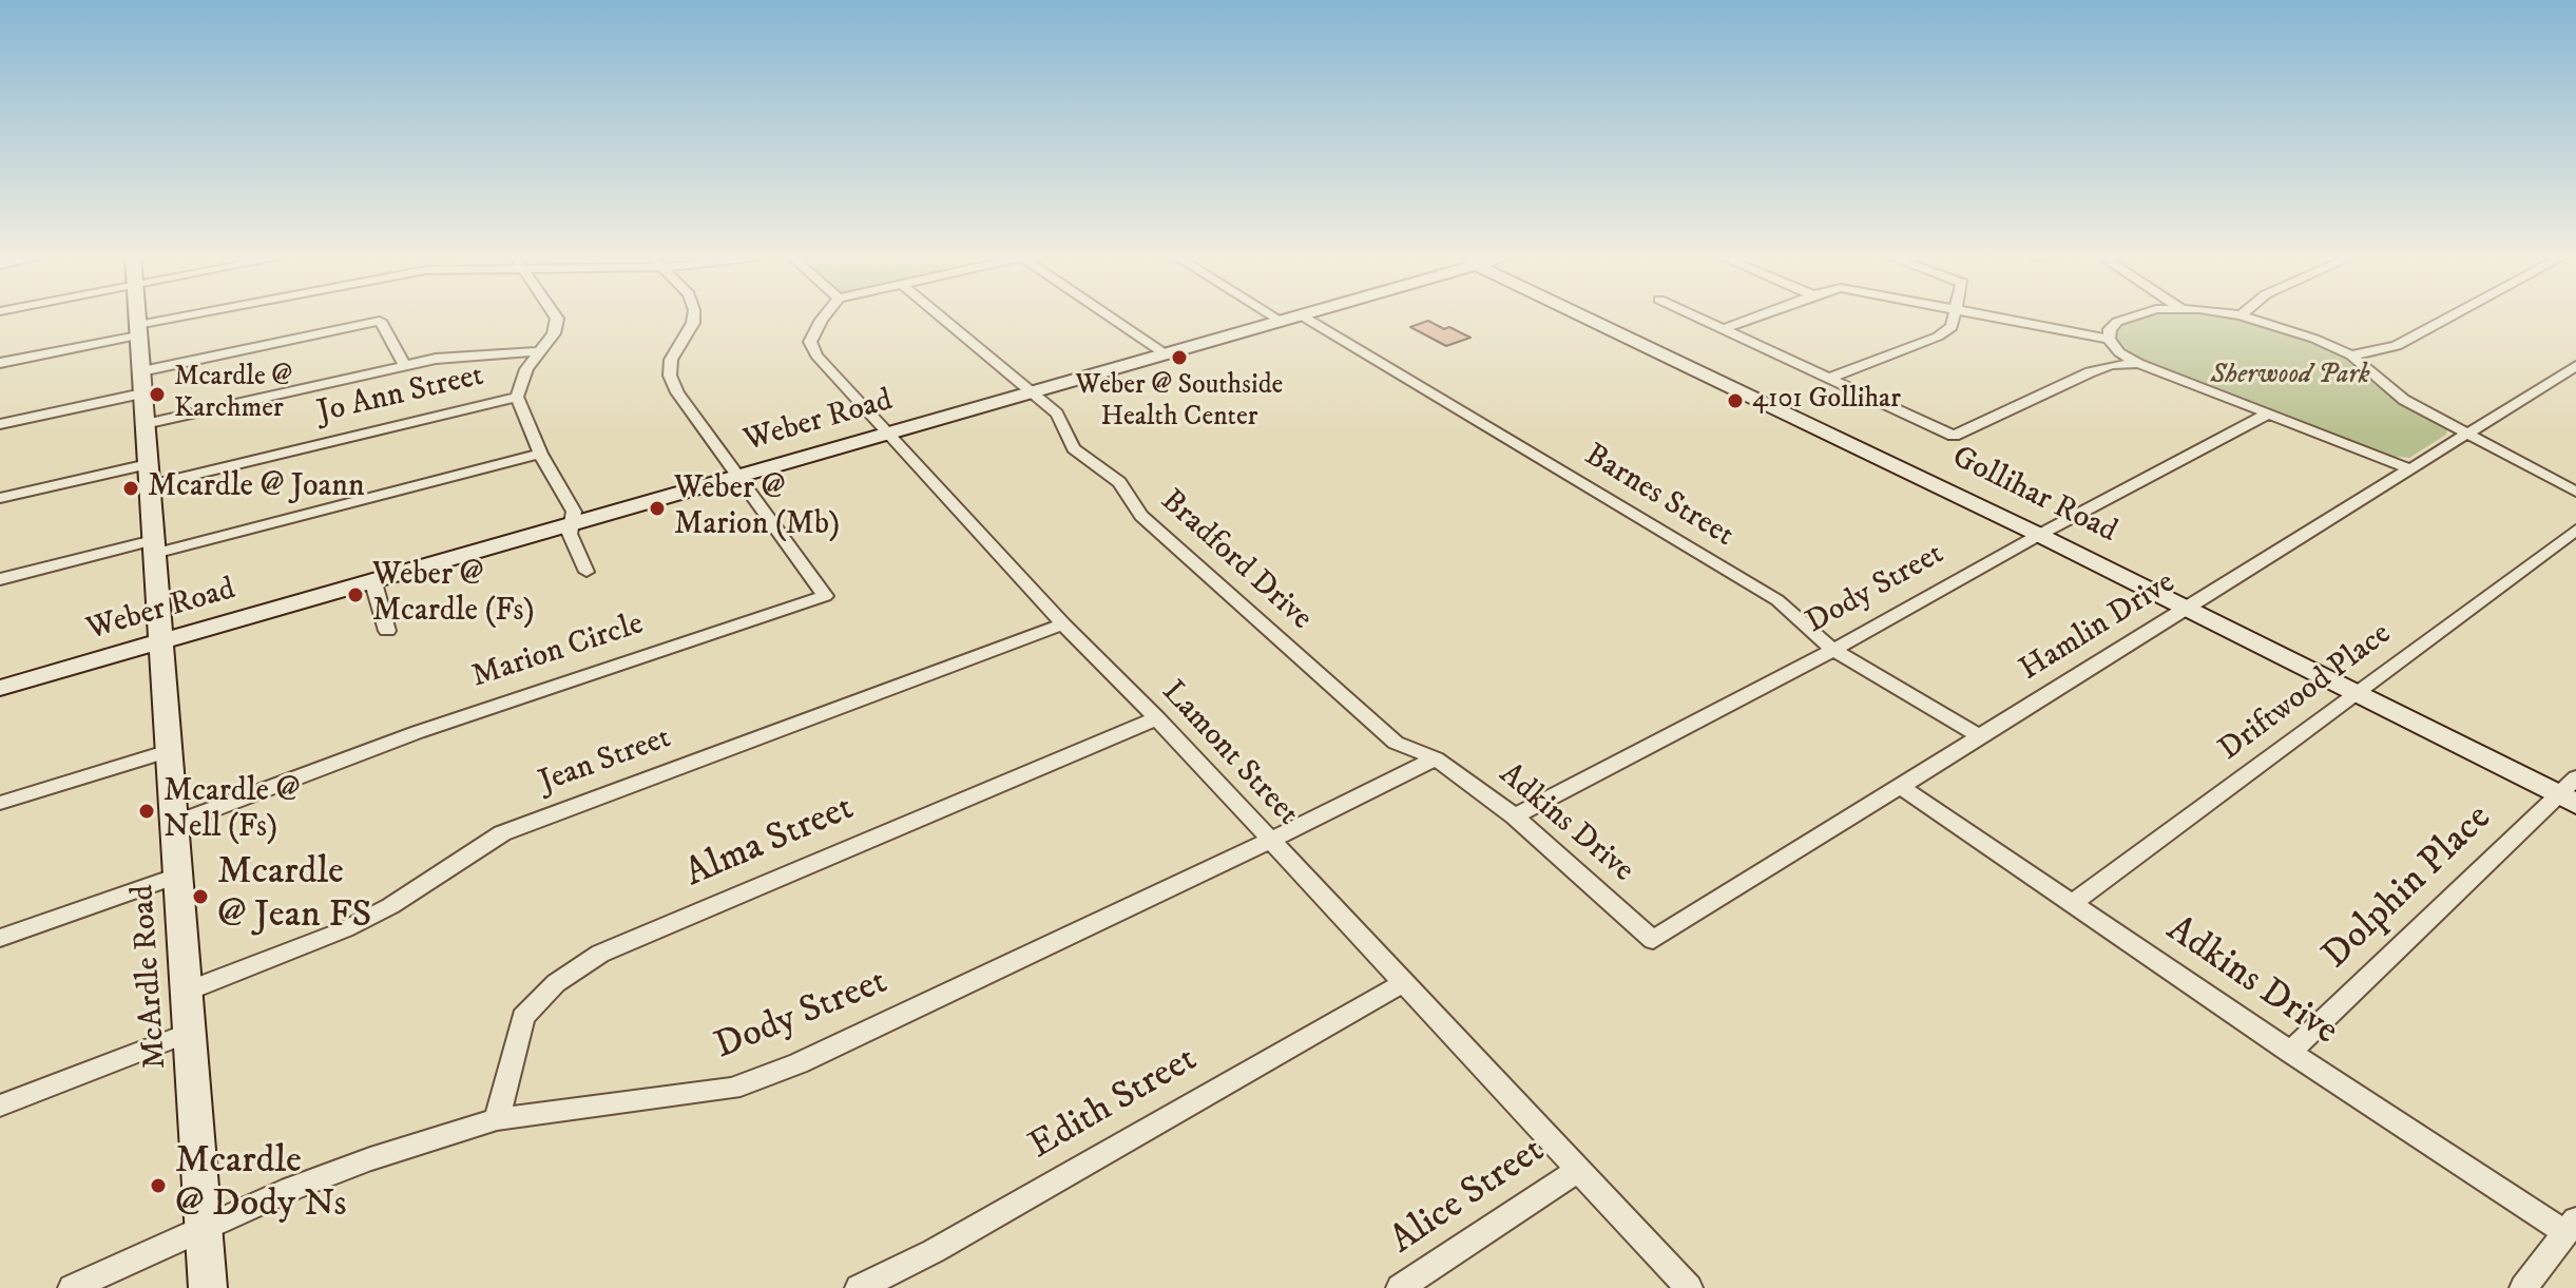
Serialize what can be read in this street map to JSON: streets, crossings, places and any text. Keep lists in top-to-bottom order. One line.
{"streets":{"main road":["Weber Road","Gollihar Road","McArdle Road"],"street":["Jo Ann Street","Barnes Street","Bradford Drive","Dody Street","Hamlin Drive","Marion Circle","Driftwood Place","Lamont Street","Jean Street","Adkins Drive","Alma Street","Dolphin Place","Edith Street","Alice Street"]},"crossings":[["Jo Ann Street","McArdle Road"],["Weber Road","Bradford Drive"],["Weber Road","Marion Circle"],["Weber Road","Lamont Street"],["Weber Road","McArdle Road"],["Gollihar Road","Dody Street"],["Gollihar Road","Hamlin Drive"],["Gollihar Road","Driftwood Place"],["Gollihar Road","Dolphin Place"],["Barnes Street","Dody Street"],["Barnes Street","Hamlin Drive"],["Bradford Drive","Dody Street"],["Bradford Drive","Adkins Drive"],["Dody Street","Lamont Street"],["Dody Street","Adkins Drive"],["Dody Street","Alma Street"],["Dody Street","McArdle Road"],["Hamlin Drive","Adkins Drive"],["Marion Circle","McArdle Road"],["Driftwood Place","Adkins Drive"],["Lamont Street","Jean Street"],["Lamont Street","Alma Street"],["Lamont Street","Edith Street"],["Lamont Street","Alice Street"],["Jean Street","McArdle Road"],["Adkins Drive","Dolphin Place"]],"parks":["Sherwood Park"],"places":["Weber @ Southside Health Center","Mcardle @ Karchmer","4101 Gollihar","Mcardle @ Joann","Weber @ Marion (Mb)","Weber @ Mcardle (Fs)","Mcardle @ Nell (Fs)","Mcardle @ Jean FS","Mcardle @ Dody Ns"]}
